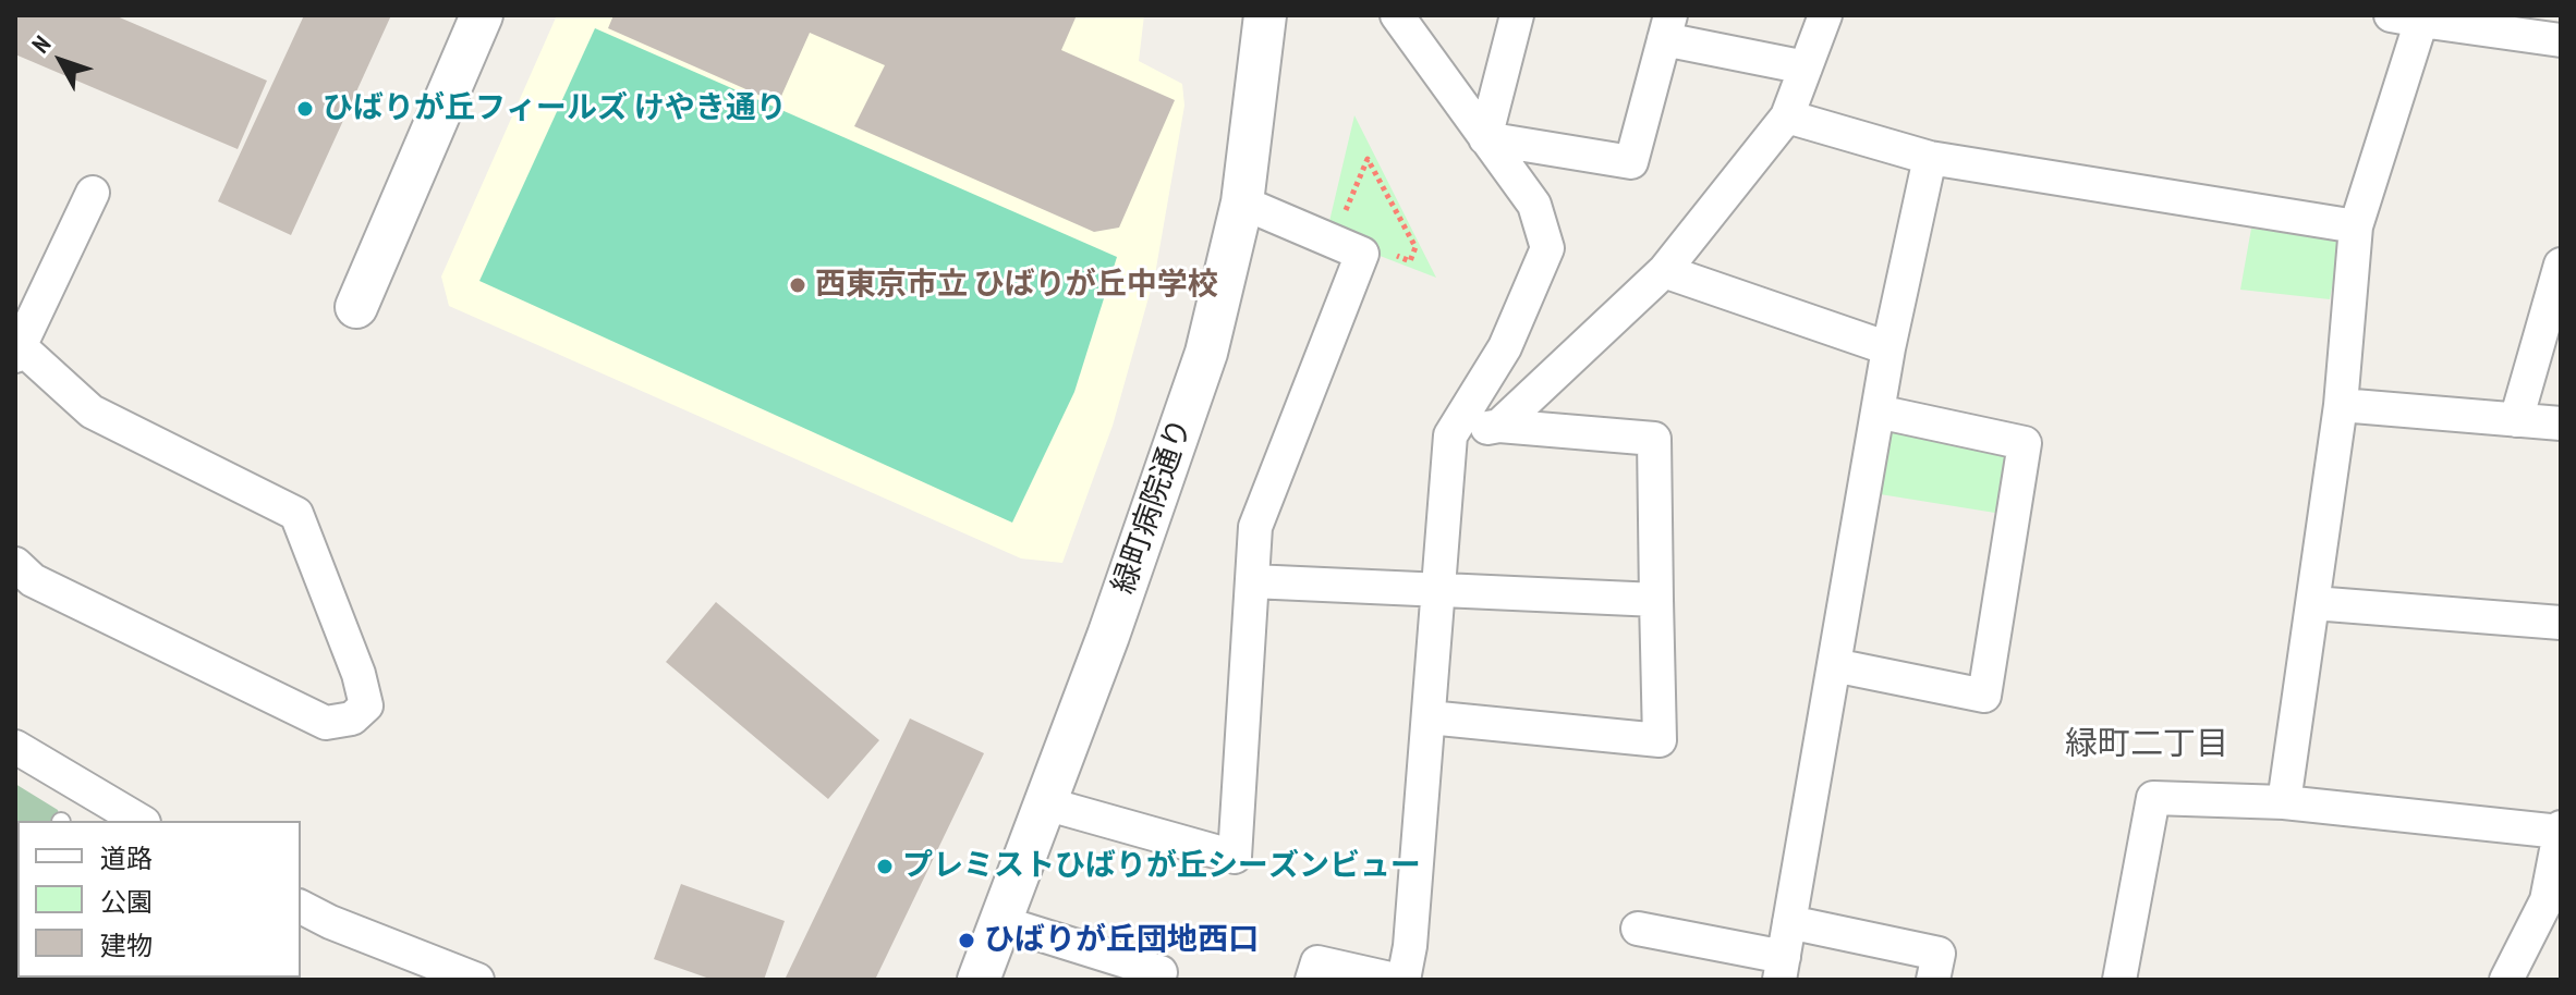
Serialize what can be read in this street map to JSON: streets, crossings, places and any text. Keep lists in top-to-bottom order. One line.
{"streets":{"street":["緑町病院通り"]},"districts":["緑町二丁目"],"places":["ひばりが丘フィールズ けやき通り","西東京市立 ひばりが丘中学校","プレミストひばりが丘シーズンビュー","ひばりが丘団地西口"],"legend":["道路","公園","建物"],"north":"top left"}
